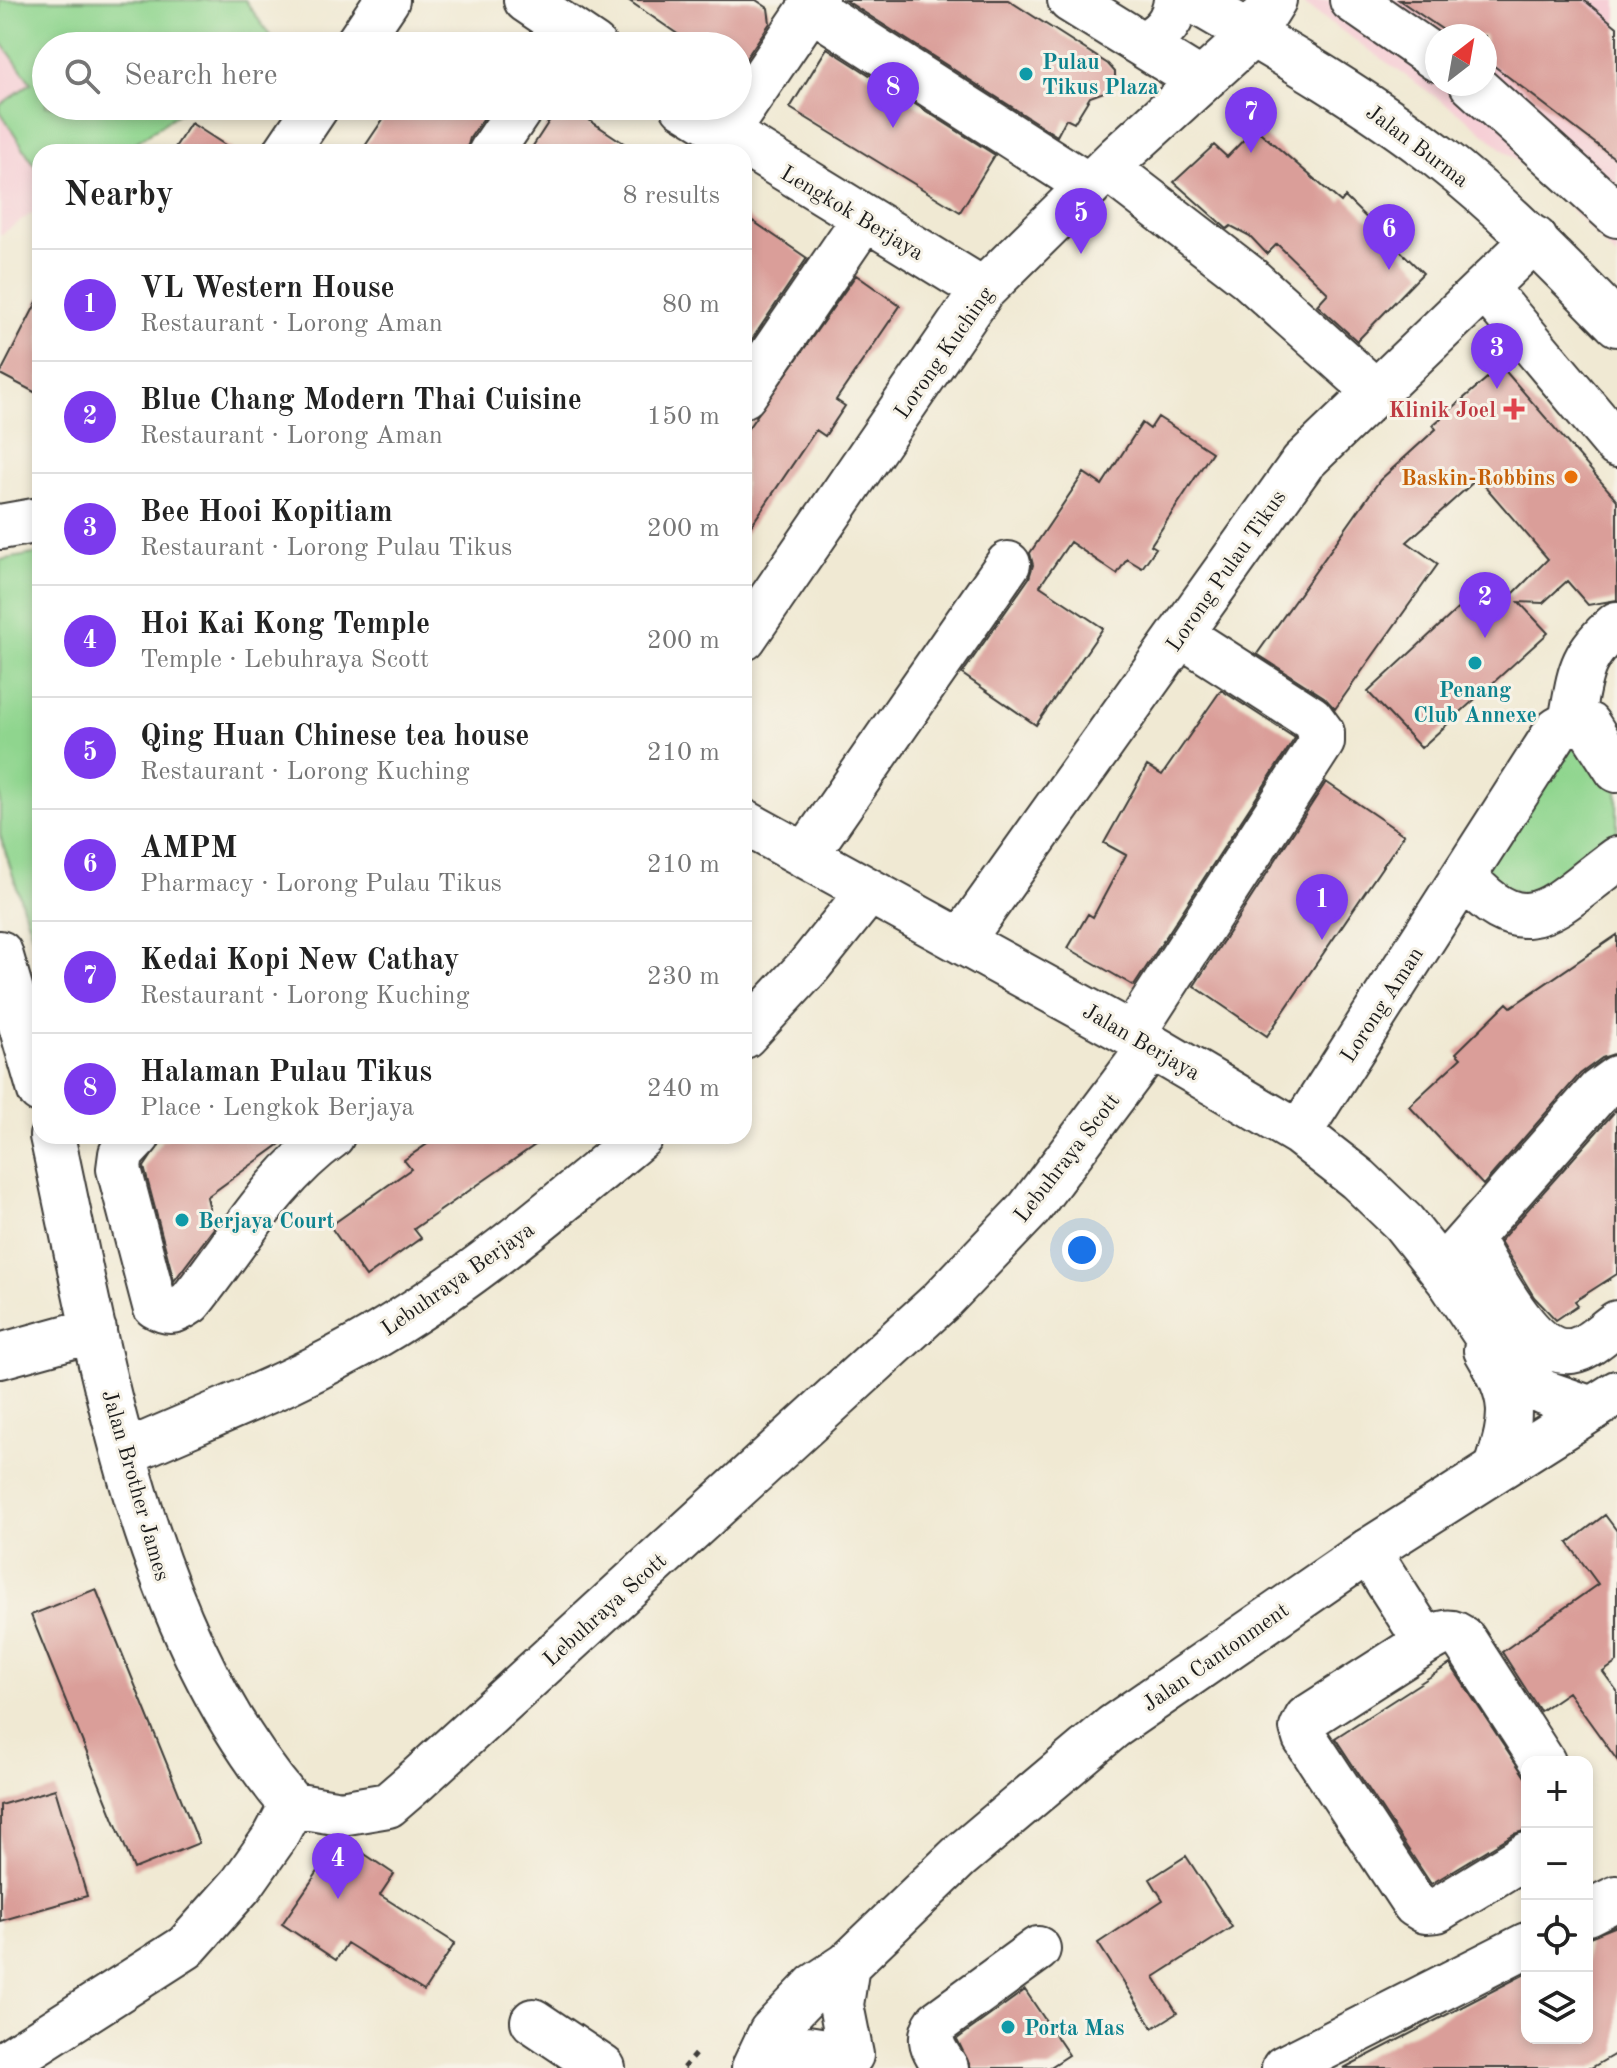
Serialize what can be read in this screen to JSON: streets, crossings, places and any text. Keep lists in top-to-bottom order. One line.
{"streets":{"street":["Jalan Burma","Lengkok Berjaya","Lorong Kuching","Lorong Pulau Tikus","Lorong Aman","Jalan Berjaya","Lebuhraya Scott","Lebuhraya Berjaya","Jalan Brother James","Jalan Cantonment"]},"crossings":[["Jalan Burma","Lorong Kuching"],["Jalan Burma","Lorong Pulau Tikus"],["Lengkok Berjaya","Lorong Kuching"],["Lorong Pulau Tikus","Jalan Berjaya"],["Lorong Pulau Tikus","Lebuhraya Scott"],["Lorong Aman","Jalan Berjaya"],["Jalan Berjaya","Lebuhraya Scott"],["Jalan Berjaya","Jalan Cantonment"],["Lebuhraya Scott","Jalan Brother James"],["Lebuhraya Berjaya","Jalan Brother James"]],"places":{"other":["Pulau Tikus Plaza","Baskin-Robbins","Penang Club Annexe","Berjaya Court","Porta Mas"],"health":["Klinik Joel"]},"north":"top right","page":{"search":"Search here","pins":["8","7","5","6","3","2","1","4"],"heading":["Nearby","8 results"],"list":[{"mark":"1","name":"VL Western House","note":"Restaurant · Lorong Aman","value":"80 m"},{"mark":"2","name":"Blue Chang Modern Thai Cuisine","note":"Restaurant · Lorong Aman","value":"150 m"},{"mark":"3","name":"Bee Hooi Kopitiam","note":"Restaurant · Lorong Pulau Tikus","value":"200 m"},{"mark":"4","name":"Hoi Kai Kong Temple","note":"Temple · Lebuhraya Scott","value":"200 m"},{"mark":"5","name":"Qing Huan Chinese tea house","note":"Restaurant · Lorong Kuching","value":"210 m"},{"mark":"6","name":"AMPM","note":"Pharmacy · Lorong Pulau Tikus","value":"210 m"},{"mark":"7","name":"Kedai Kopi New Cathay","note":"Restaurant · Lorong Kuching","value":"230 m"},{"mark":"8","name":"Halaman Pulau Tikus","note":"Place · Lengkok Berjaya","value":"240 m"}],"map_buttons":["+","−"]}}
